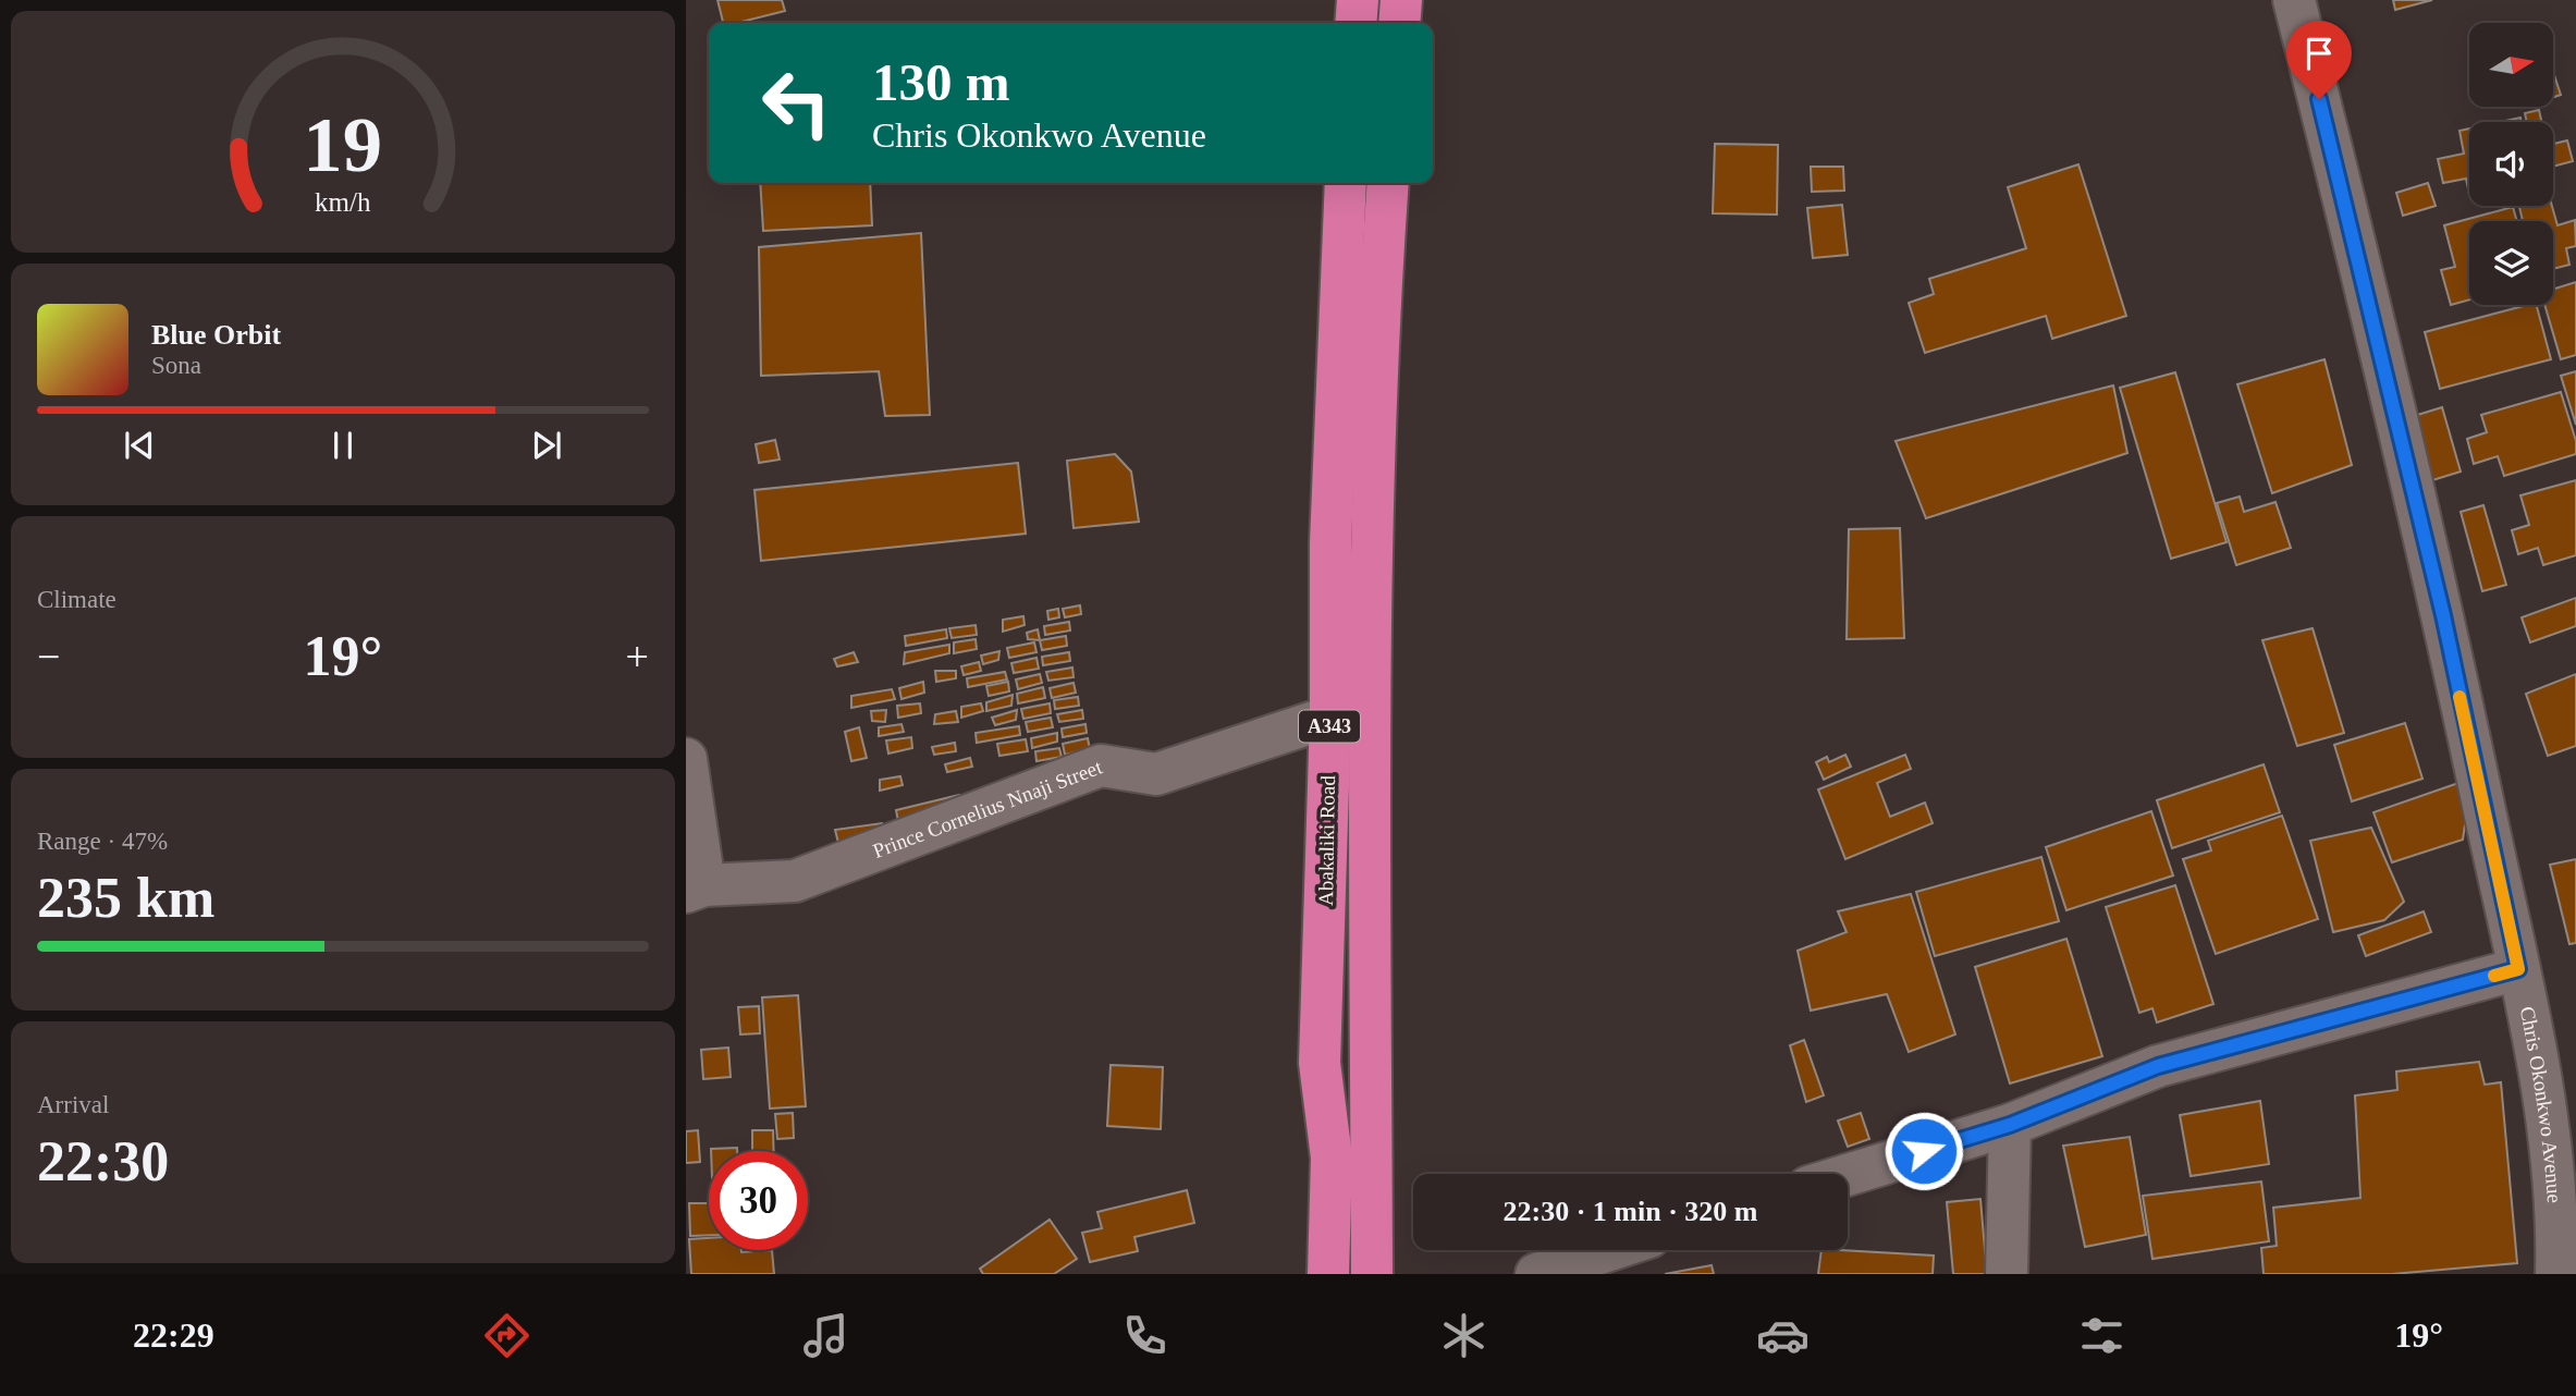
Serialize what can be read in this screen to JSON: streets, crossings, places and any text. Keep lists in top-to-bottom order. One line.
{"streets":{"highway":["A343","Abakaliki Road"],"street":["Prince Cornelius Nnaji Street","Chris Okonkwo Avenue"]},"crossings":[["Prince Cornelius Nnaji Street","Abakaliki Road"]],"north":"right","page":{"turn":["130 m","Chris Okonkwo Avenue"],"song":["Blue Orbit","Sona"],"tile":["Climate",["Range · 47%","235 km"],["Arrival","22:30"]],"heat":["−","19°","+"],"limit":"30","trip":"22:30 · 1 min · 320 m","tabs":["22:29","19°"],"gauge":["19","km/h"]}}
